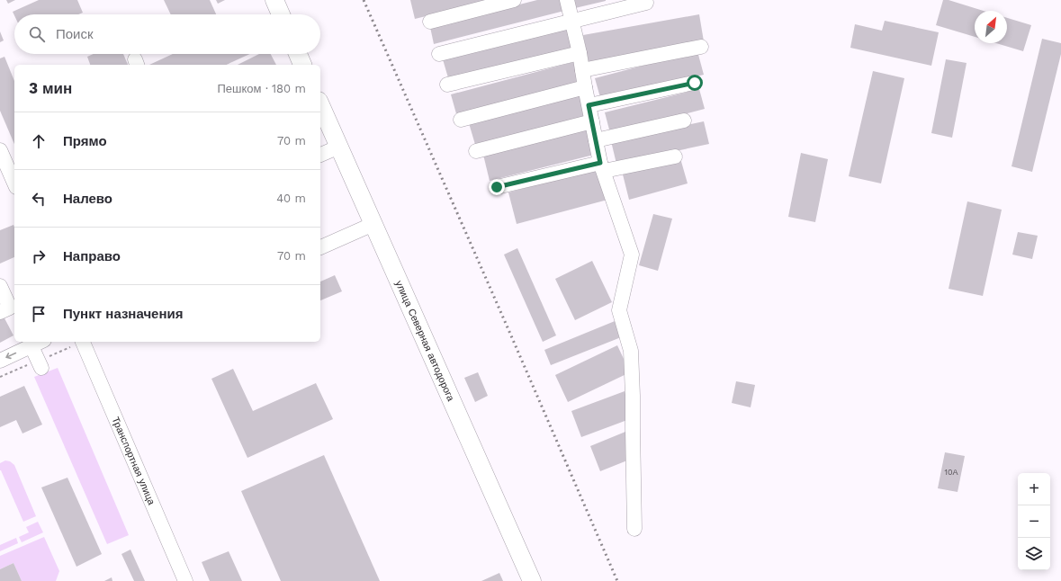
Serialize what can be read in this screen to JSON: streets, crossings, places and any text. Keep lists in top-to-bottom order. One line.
{"streets":{"main road":["улица Северная автодорога"],"street":["Транспортная улица"]},"house_numbers":["10А"],"north":"top right","page":{"search":"Поиск","heading":["3 мин","Пешком · 180 m"],"list":[["Прямо","70 m"],["Налево","40 m"],["Направо","70 m"],"Пункт назначения"],"map_buttons":["+","−"]}}
